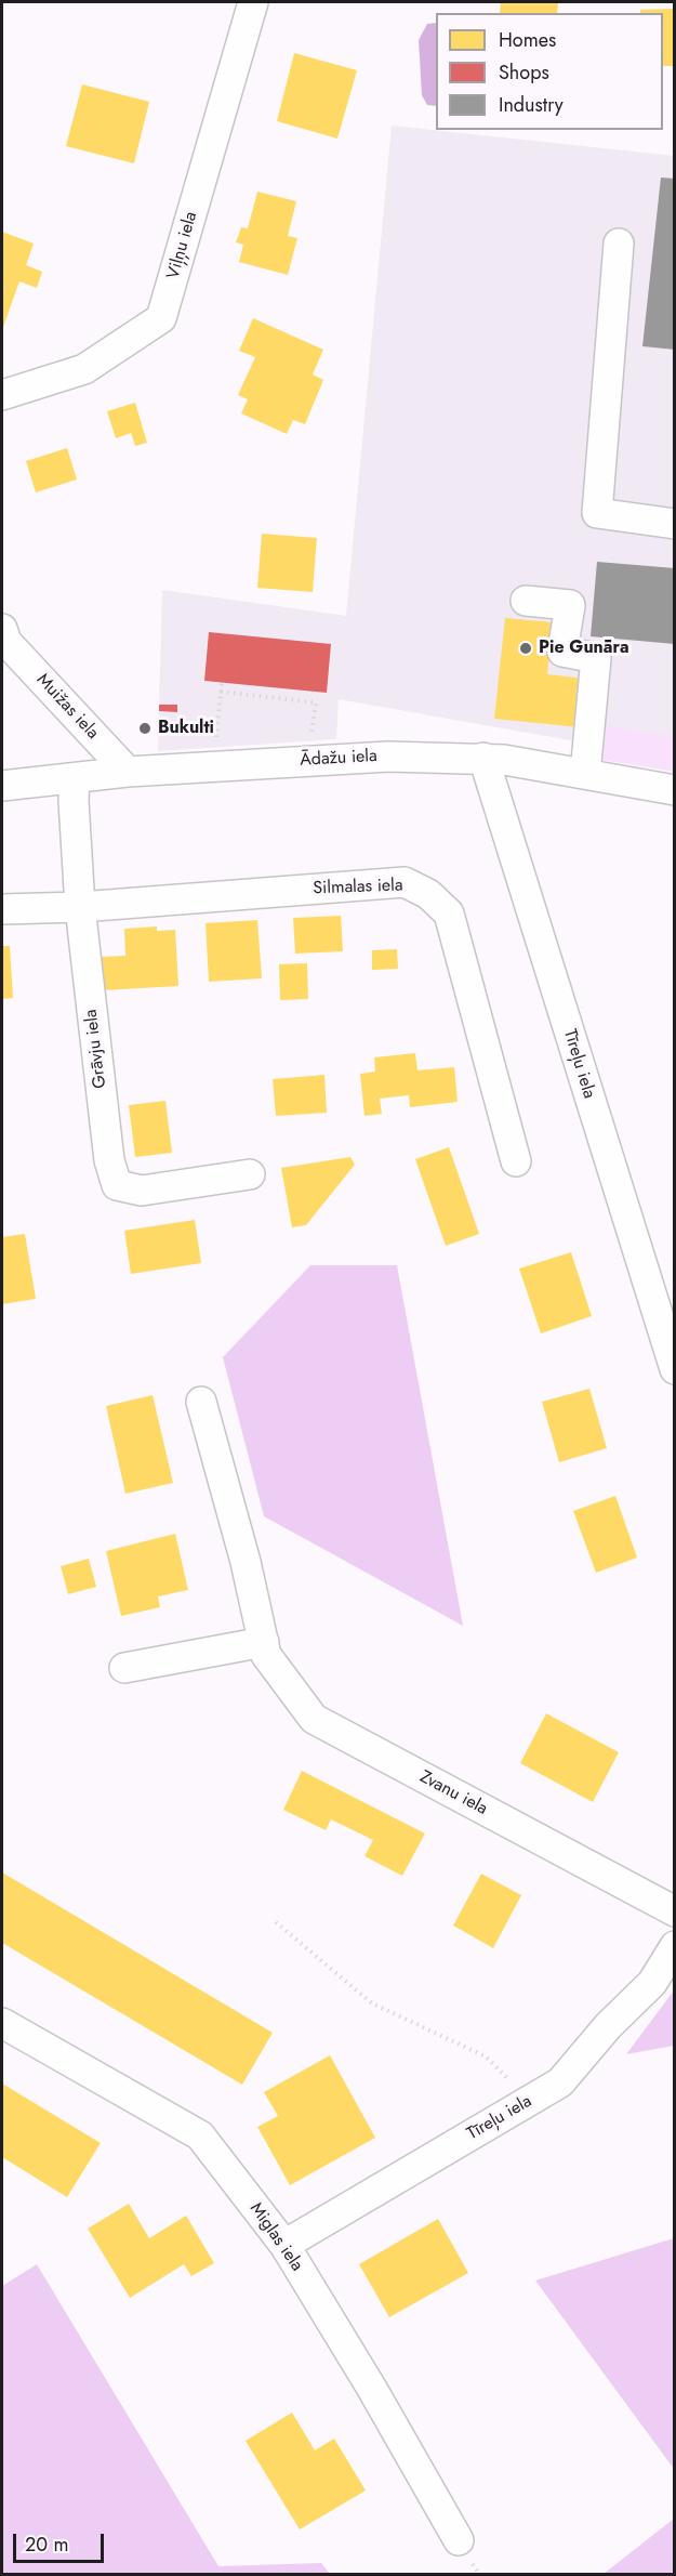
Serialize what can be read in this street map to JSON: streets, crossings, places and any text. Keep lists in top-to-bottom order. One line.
{"streets":{"street":["Viļņu iela","Muižas iela","Ādažu iela","Silmalas iela","Grāvju iela","Tīreļu iela","Zvanu iela","Miglas iela"]},"crossings":[["Muižas iela","Ādažu iela"],["Ādažu iela","Grāvju iela"],["Ādažu iela","Tīreļu iela"],["Silmalas iela","Grāvju iela"],["Tīreļu iela","Miglas iela"]],"places":["Pie Gunāra","Bukulti"],"legend":["Homes","Shops","Industry"],"scale_bar":"20 m"}
